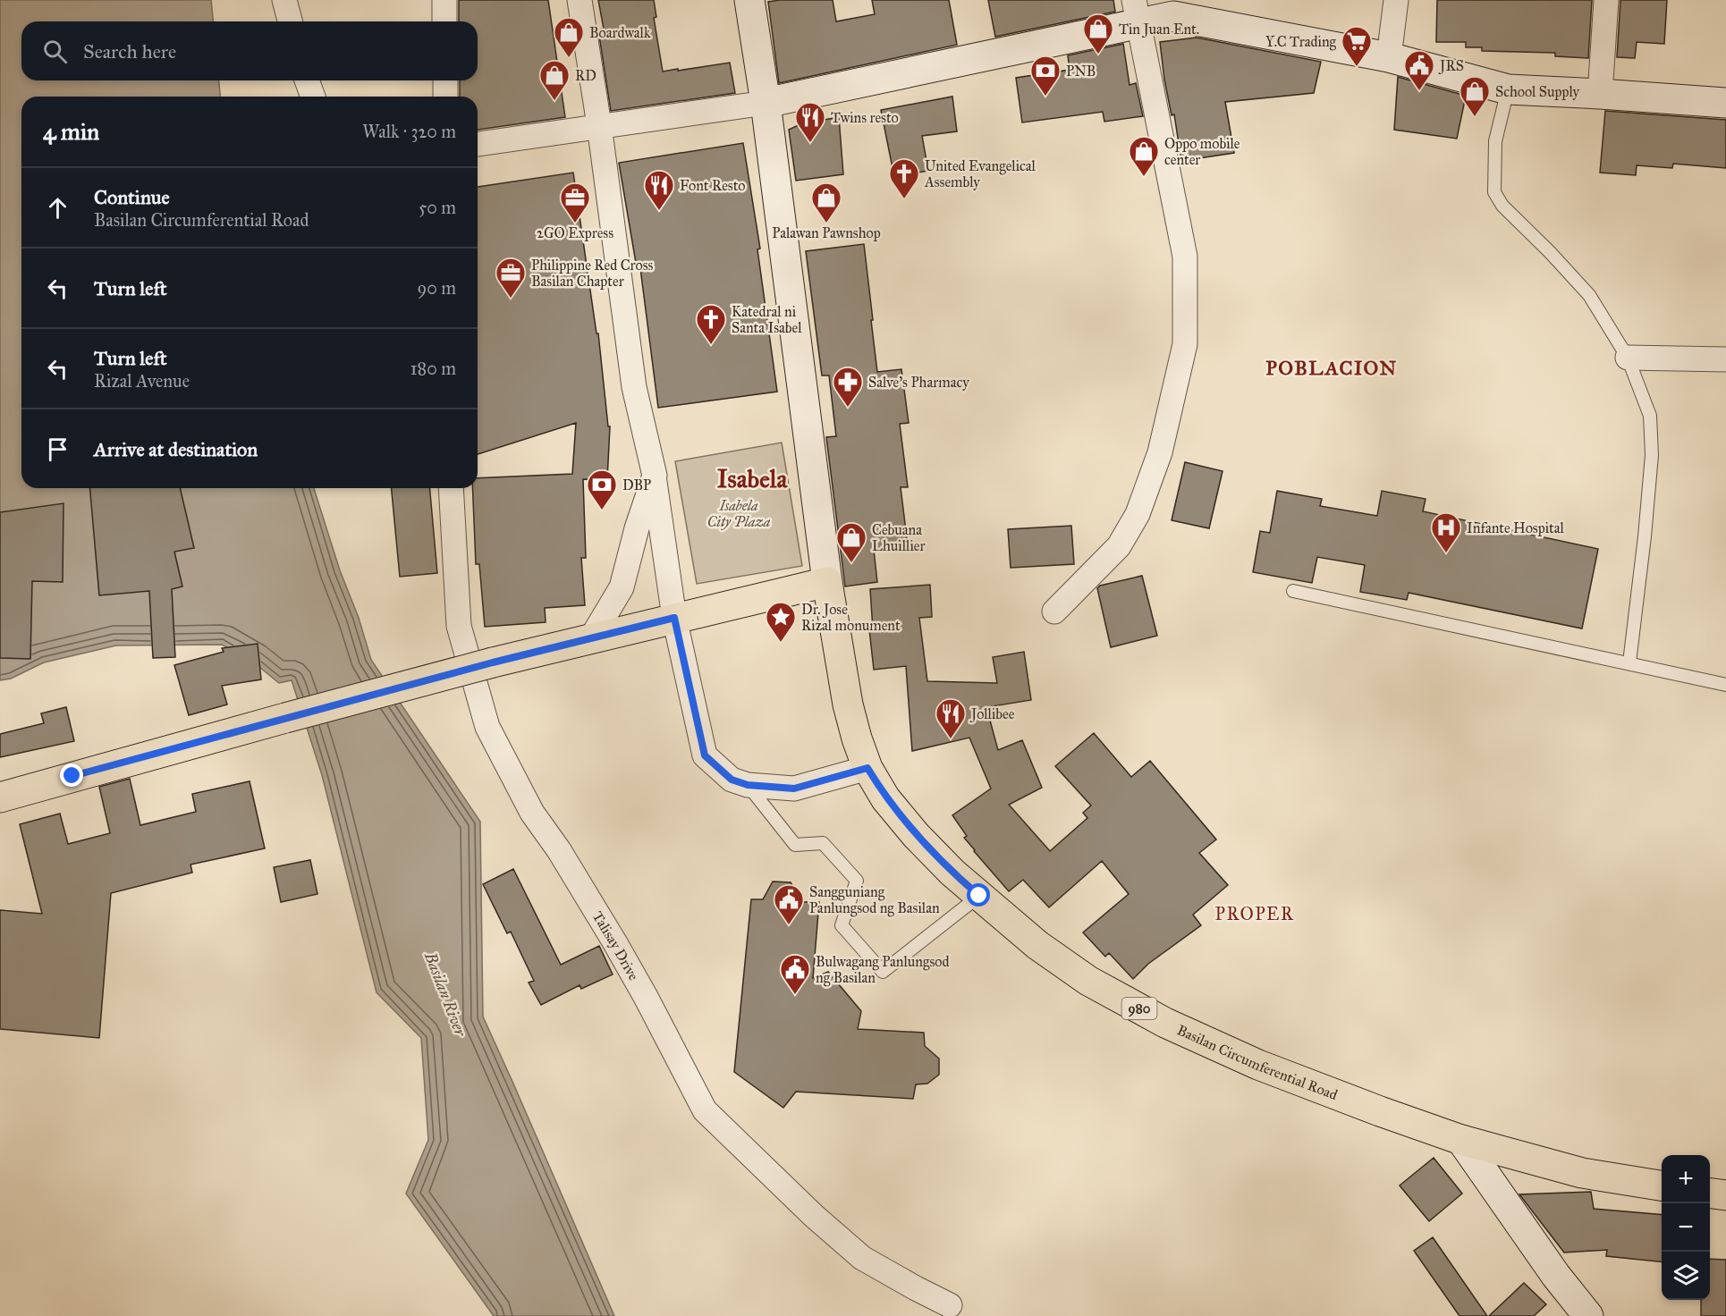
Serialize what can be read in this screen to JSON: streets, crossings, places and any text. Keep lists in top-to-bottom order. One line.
{"streets":{"main road":["980","Basilan Circumferential Road"],"street":["Talisay Drive"]},"districts":["POBLACION","Isabela","PROPER"],"water":["Basilan River"],"parks":["Isabela City Plaza"],"places":{"shop":["Tin Juan Ent.","Boardwalk","RD","School Supply","Oppo mobile center","Palawan Pawnshop","Cebuana Lhuillier"],"supermarket":["Y.C Trading"],"public building":["JRS","Sangguniang Panlungsod ng Basilan","Bulwagang Panlungsod ng Basilan"],"bank":["PNB","DBP"],"restaurant":["Twins resto","Font Resto","Jollibee"],"church":["United Evangelical Assembly","Katedral ni Santa Isabel"],"office":["2GO Express","Philippine Red Cross Basilan Chapter"],"pharmacy":["Salve's Pharmacy"],"hospital":["Infante Hospital"],"place":["Dr. Jose Rizal monument"]},"page":{"search":"Search here","heading":["4 min","Walk · 320 m"],"list":[["Continue","Basilan Circumferential Road","50 m"],["Turn left","90 m"],["Turn left","Rizal Avenue","180 m"],"Arrive at destination"],"map_buttons":["+","−"]}}
